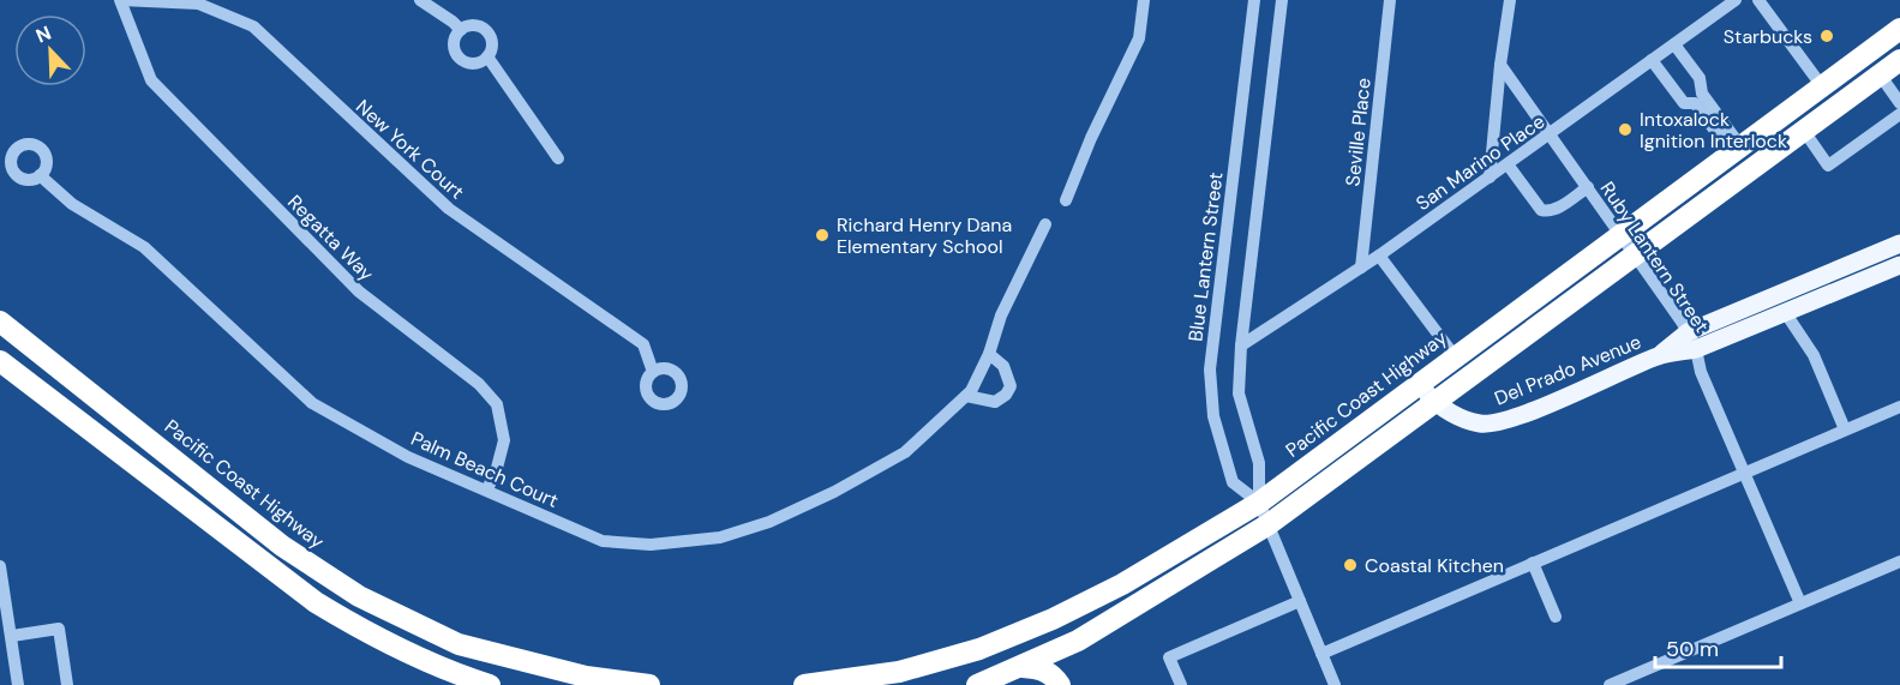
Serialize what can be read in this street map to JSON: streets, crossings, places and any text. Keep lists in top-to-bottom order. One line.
{"streets":{"highway":["Pacific Coast Highway"],"main road":["Del Prado Avenue"],"street":["Seville Place","New York Court","San Marino Place","Regatta Way","Blue Lantern Street","Ruby Lantern Street","Palm Beach Court"]},"crossings":[["Seville Place","San Marino Place"],["New York Court","Regatta Way"],["San Marino Place","Blue Lantern Street"],["San Marino Place","Ruby Lantern Street"],["Regatta Way","Palm Beach Court"],["Blue Lantern Street","Pacific Coast Highway"],["Ruby Lantern Street","Del Prado Avenue"],["Ruby Lantern Street","Pacific Coast Highway"],["Del Prado Avenue","Pacific Coast Highway"]],"places":["Starbucks","Intoxalock Ignition Interlock","Richard Henry Dana Elementary School","Coastal Kitchen"],"scale_bar":"50 m","north":"top left"}
